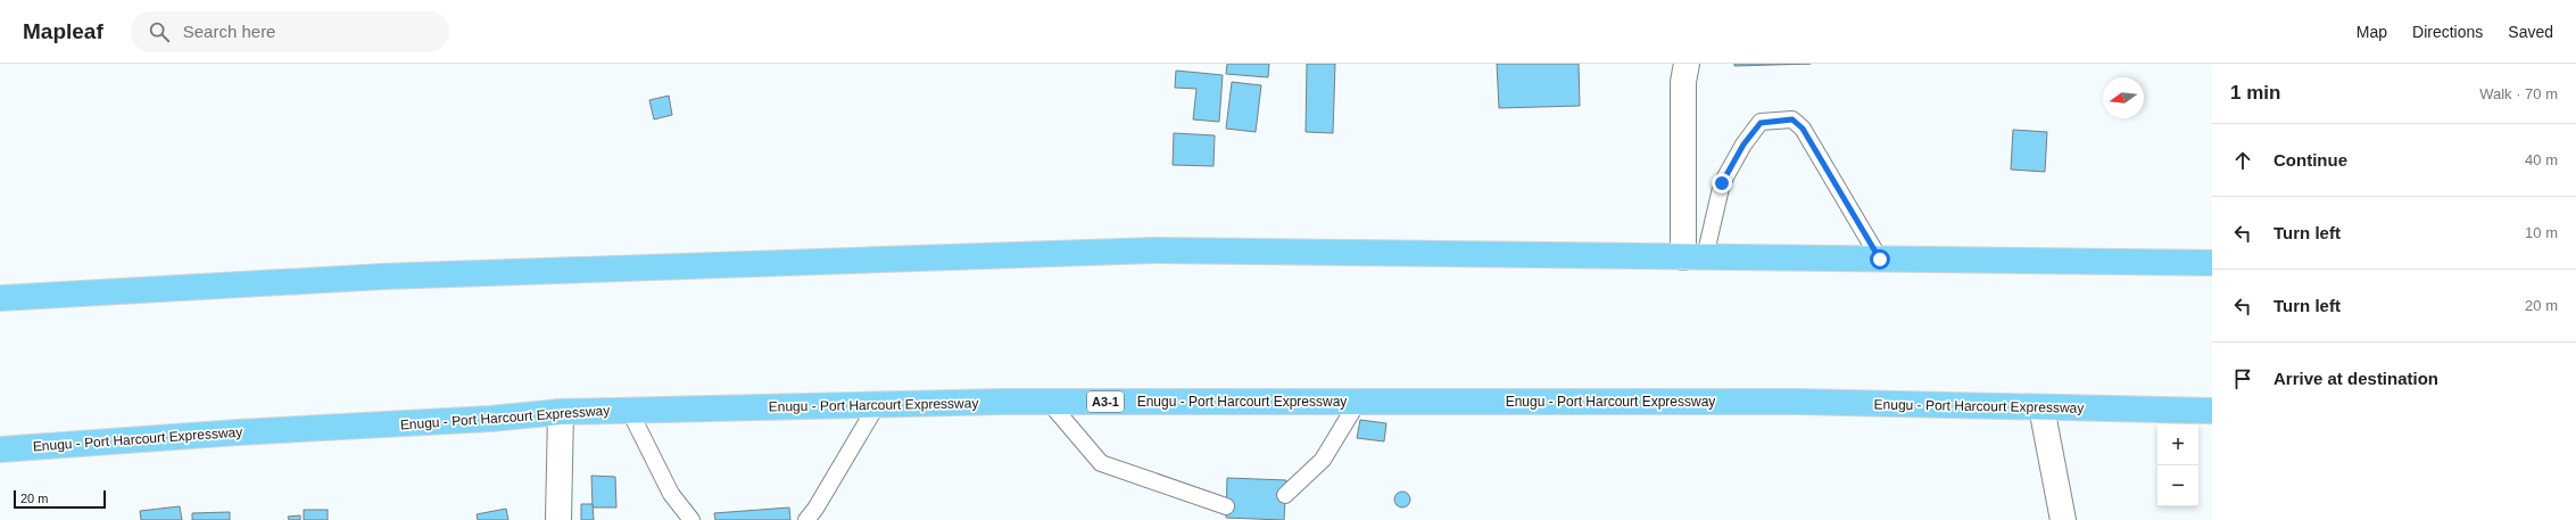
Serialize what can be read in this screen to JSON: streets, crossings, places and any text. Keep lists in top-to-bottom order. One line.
{"streets":{"highway":["A3-1","Enugu - Port Harcourt Expressway"]},"scale_bar":"20 m","north":"left","page":{"header":"Mapleaf","search":"Search here","nav":["Map","Directions","Saved"],"heading":["1 min","Walk · 70 m"],"list":[["Continue","40 m"],["Turn left","10 m"],["Turn left","20 m"],"Arrive at destination"],"map_buttons":["+","−"],"scale":"20 m"}}
